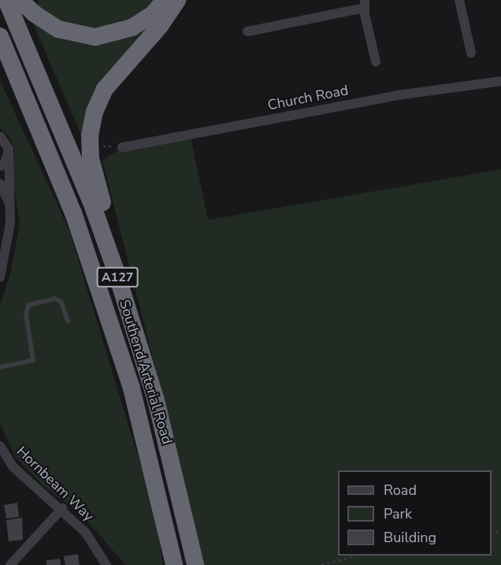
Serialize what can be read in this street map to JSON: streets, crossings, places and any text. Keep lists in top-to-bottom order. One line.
{"streets":{"highway":["A127","Southend Arterial Road"],"street":["Church Road","Hornbeam Way"]},"crossings":[["A127","Southend Arterial Road"]],"legend":["Road","Park","Building"]}
